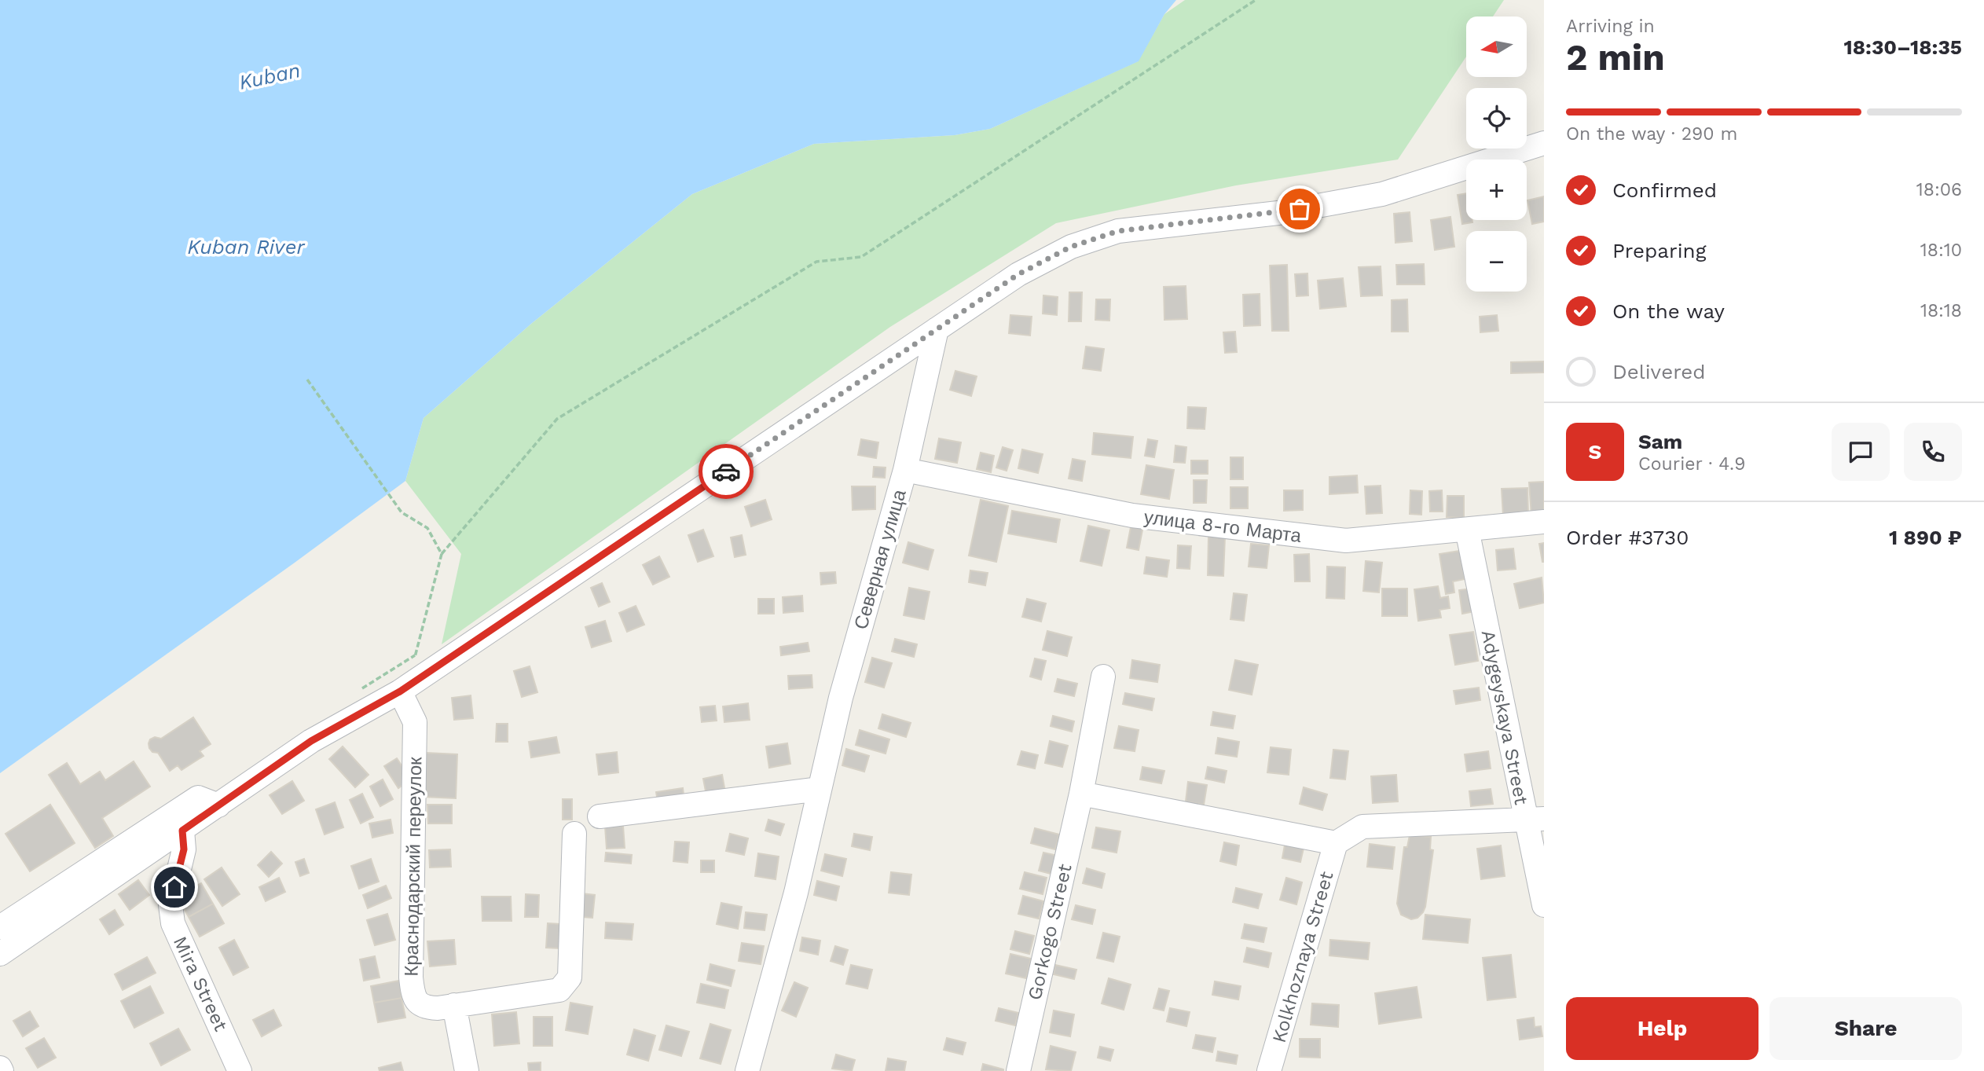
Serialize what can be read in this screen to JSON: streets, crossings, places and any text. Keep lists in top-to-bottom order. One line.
{"streets":{"street":["улица 8-го Марта","Северная улица","Adygeyskaya Street","Краснодарский переулок","Gorkogo Street","Kolkhoznaya Street","Mira Street"]},"crossings":[["улица 8-го Марта","Северная улица"],["улица 8-го Марта","Adygeyskaya Street"]],"water":["Kuban","Kuban River"],"north":"left","page":{"heading":["2 min","Arriving in","18:30–18:35"],"panel":["Sam","Courier · 4.9","Order #3730","1 890 ₽"],"map_buttons":["+","−"],"bar":"On the way · 290 m","list":[["Confirmed","18:06"],["Preparing","18:10"],["On the way","18:18"],"Delivered"],"round":"S","buttons":["Help","Share"]}}
